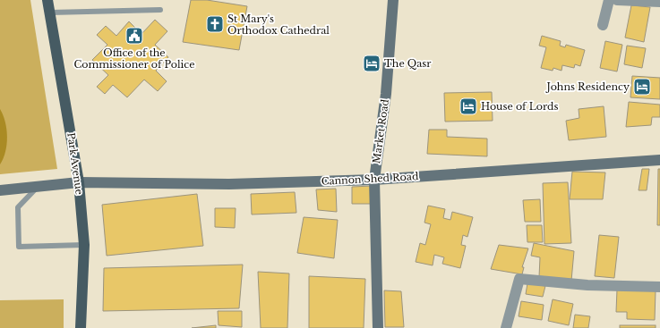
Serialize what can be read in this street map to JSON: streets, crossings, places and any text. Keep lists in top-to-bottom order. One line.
{"streets":{"main road":["Park Avenue"],"street":["Market Road","Cannon Shed Road"]},"crossings":[["Market Road","Cannon Shed Road"],["Park Avenue","Cannon Shed Road"]],"places":{"church":["St Mary's Orthodox Cathedral"],"public building":["Office of the Commissioner of Police"],"hotel":["The Qasr","Johns Residency","House of Lords"]}}
